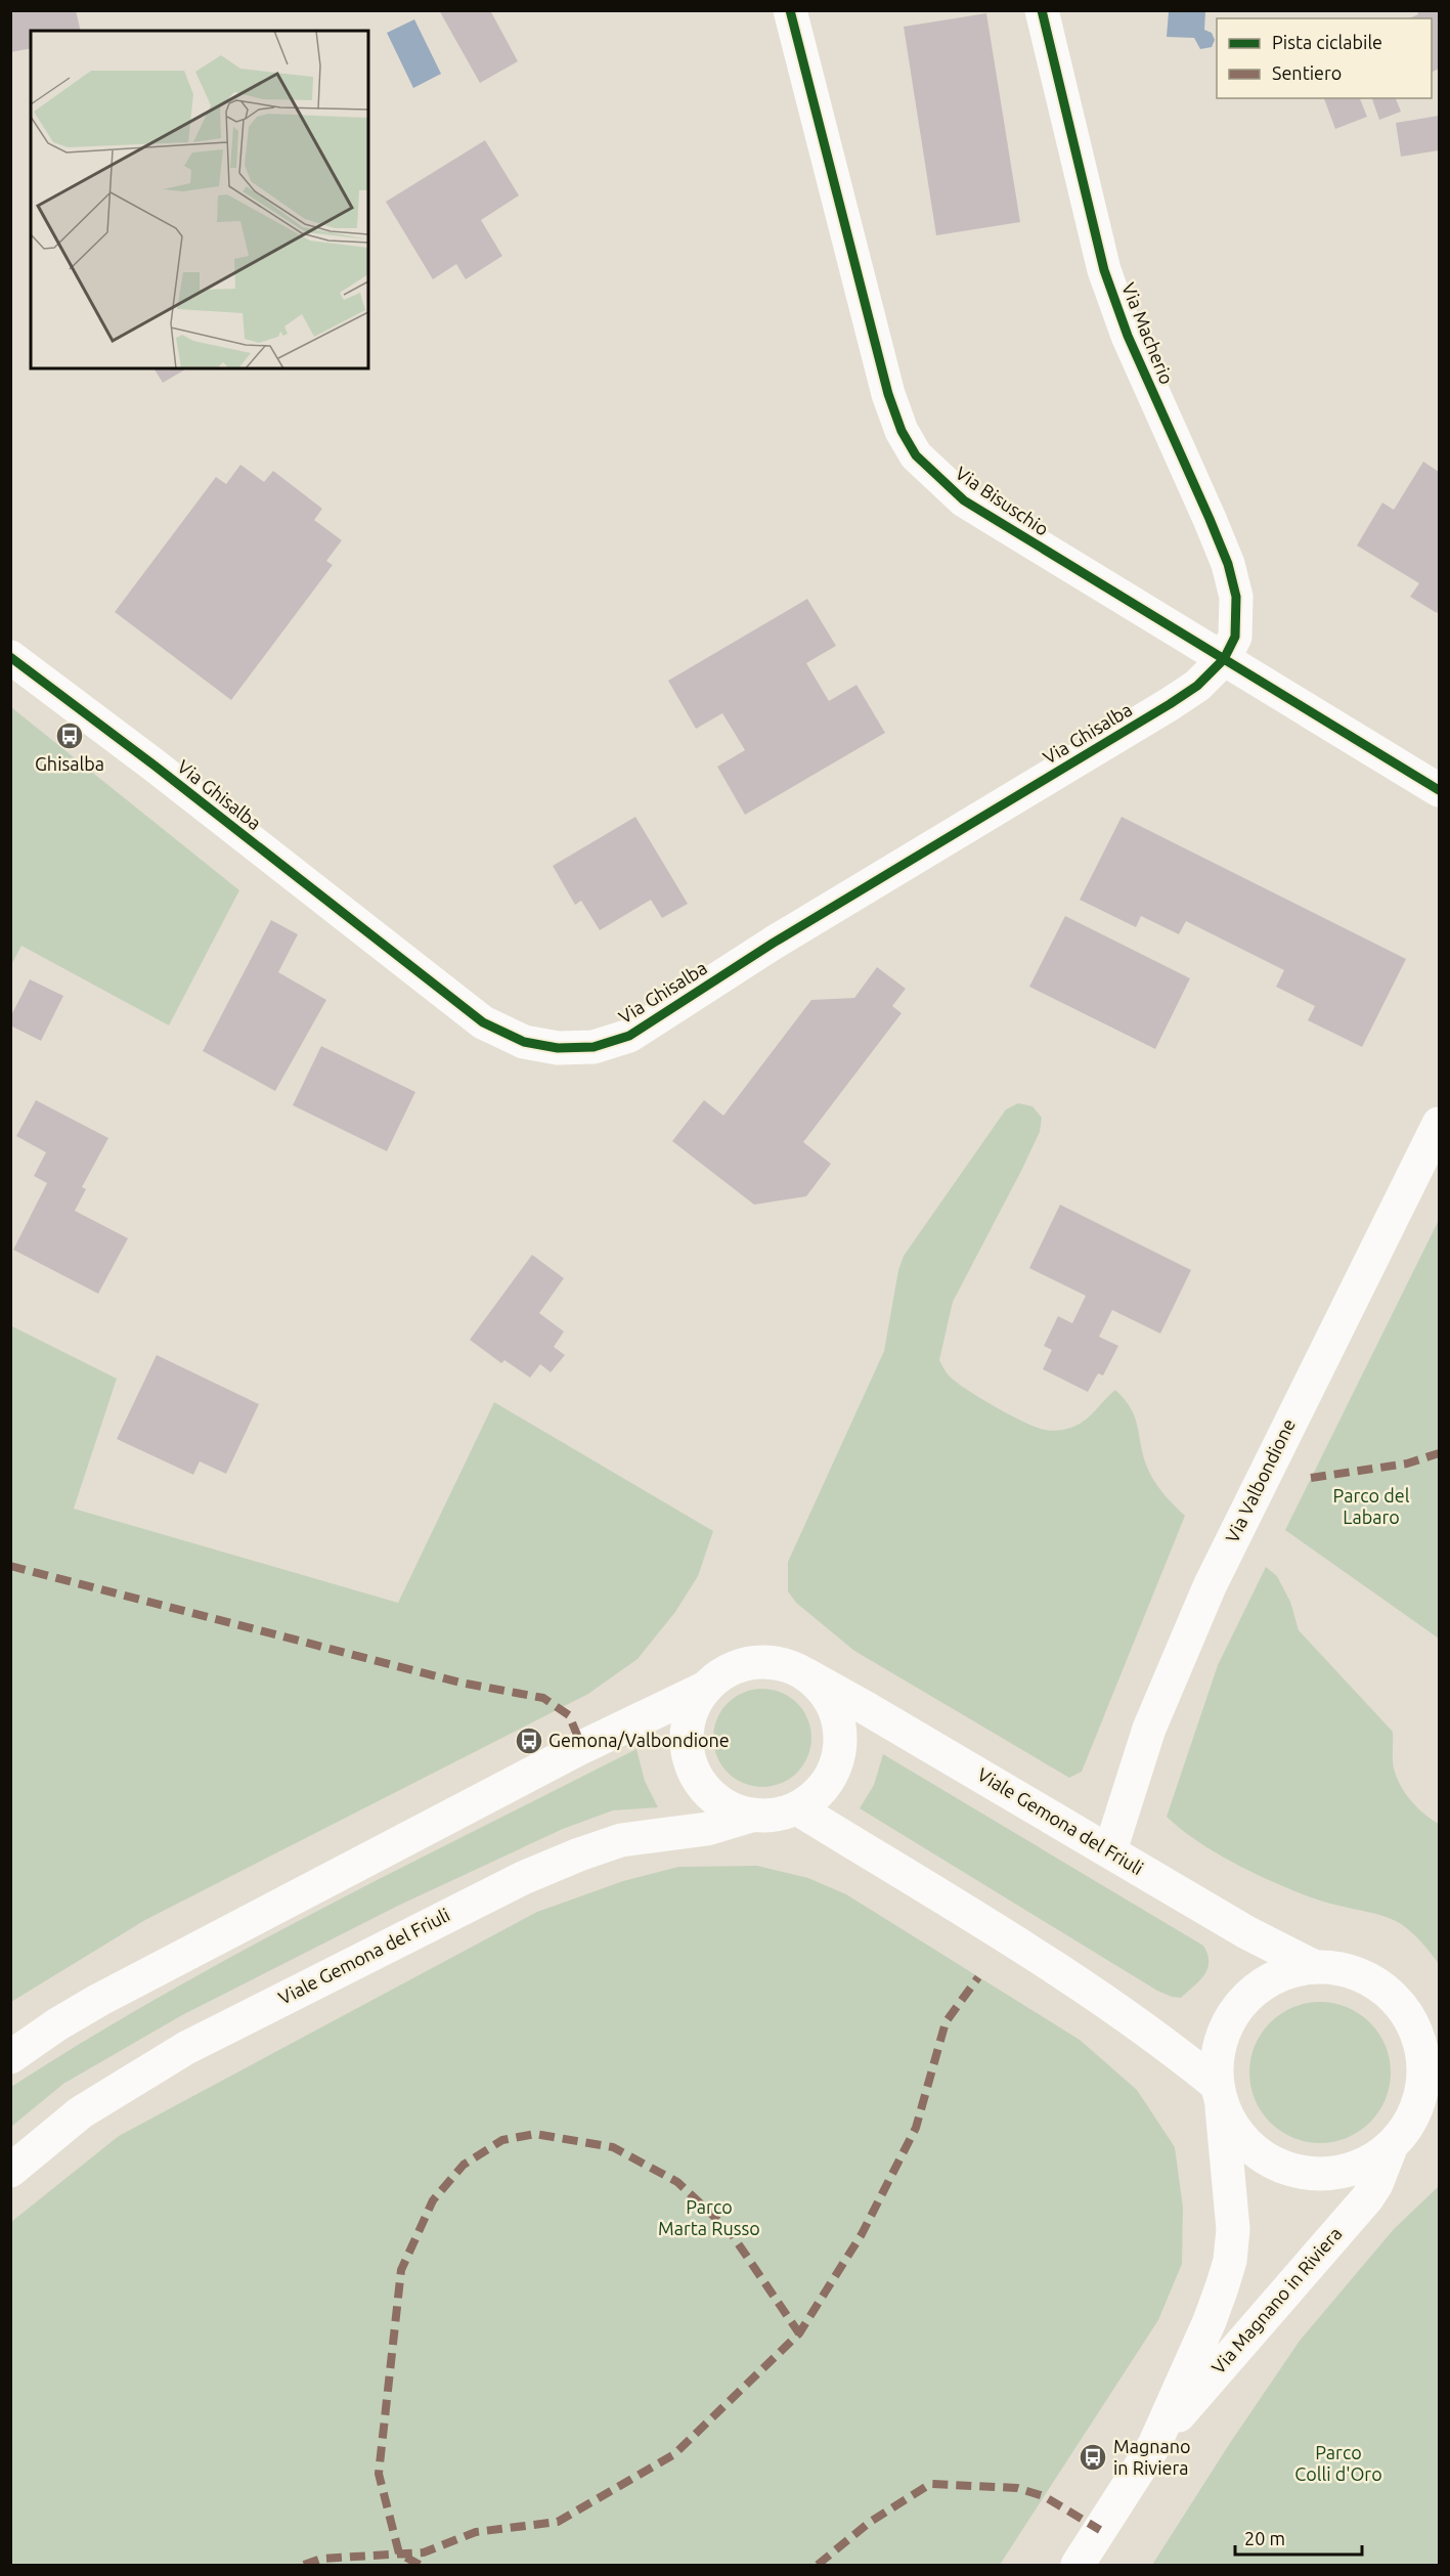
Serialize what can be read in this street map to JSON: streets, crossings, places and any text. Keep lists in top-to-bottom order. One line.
{"streets":{"street":["Via Macherio","Via Bisuschio","Via Ghisalba","Via Valbondione","Viale Gemona del Friuli","Via Magnano in Riviera"]},"crossings":[["Via Macherio","Via Bisuschio"],["Via Macherio","Via Ghisalba"],["Via Bisuschio","Via Ghisalba"],["Via Valbondione","Viale Gemona del Friuli"],["Viale Gemona del Friuli","Via Magnano in Riviera"]],"parks":["Parco del Labaro","Parco Marta Russo","Parco Colli d'Oro"],"places":{"bus stop":["Ghisalba","Gemona/Valbondione","Magnano in Riviera"]},"legend":["Pista ciclabile","Sentiero"],"scale_bar":"20 m"}
